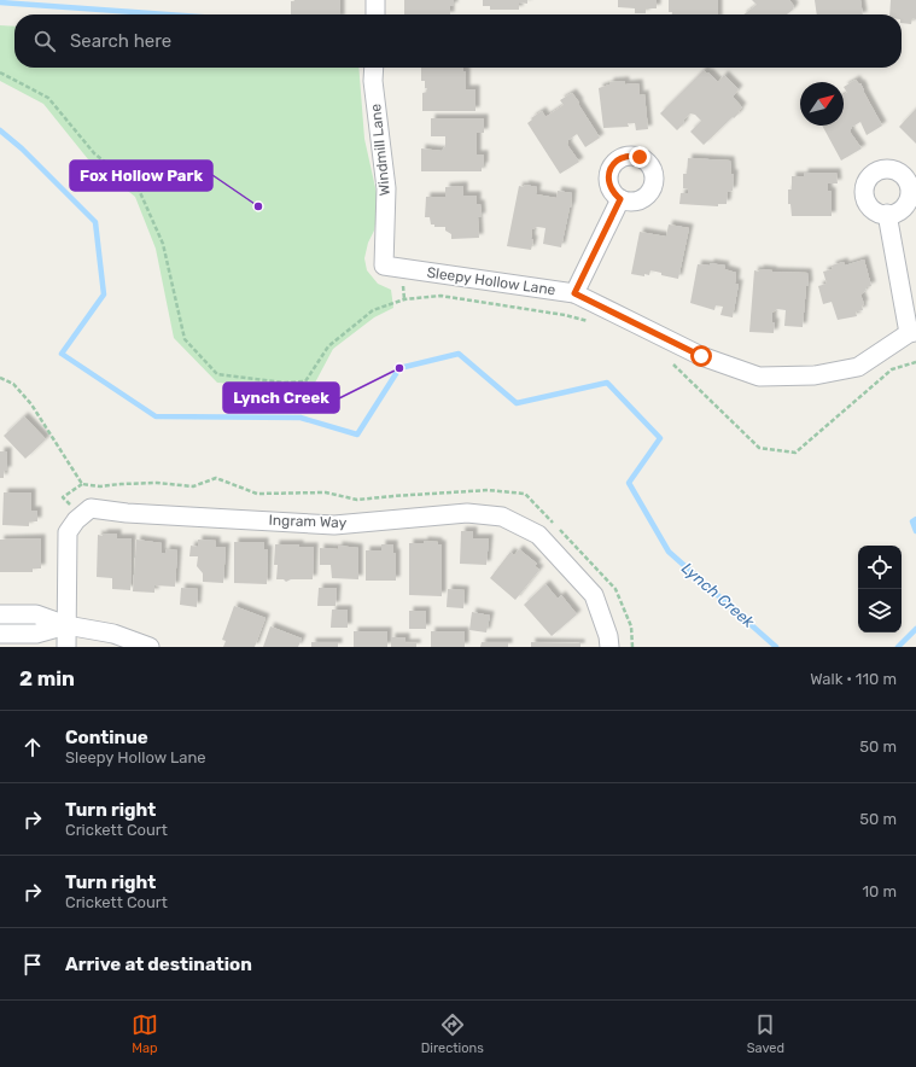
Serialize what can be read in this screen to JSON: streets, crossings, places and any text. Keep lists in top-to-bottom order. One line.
{"streets":{"street":["Windmill Lane","Sleepy Hollow Lane","Ingram Way"]},"crossings":[["Windmill Lane","Sleepy Hollow Lane"]],"water":["Lynch Creek"],"places":["Fox Hollow Park","Lynch Creek"],"north":"top right","page":{"search":"Search here","heading":["2 min","Walk · 110 m"],"list":[["Continue","Sleepy Hollow Lane","50 m"],["Turn right","Crickett Court","50 m"],["Turn right","Crickett Court","10 m"],"Arrive at destination"],"nav":["Map","Directions","Saved"]}}
